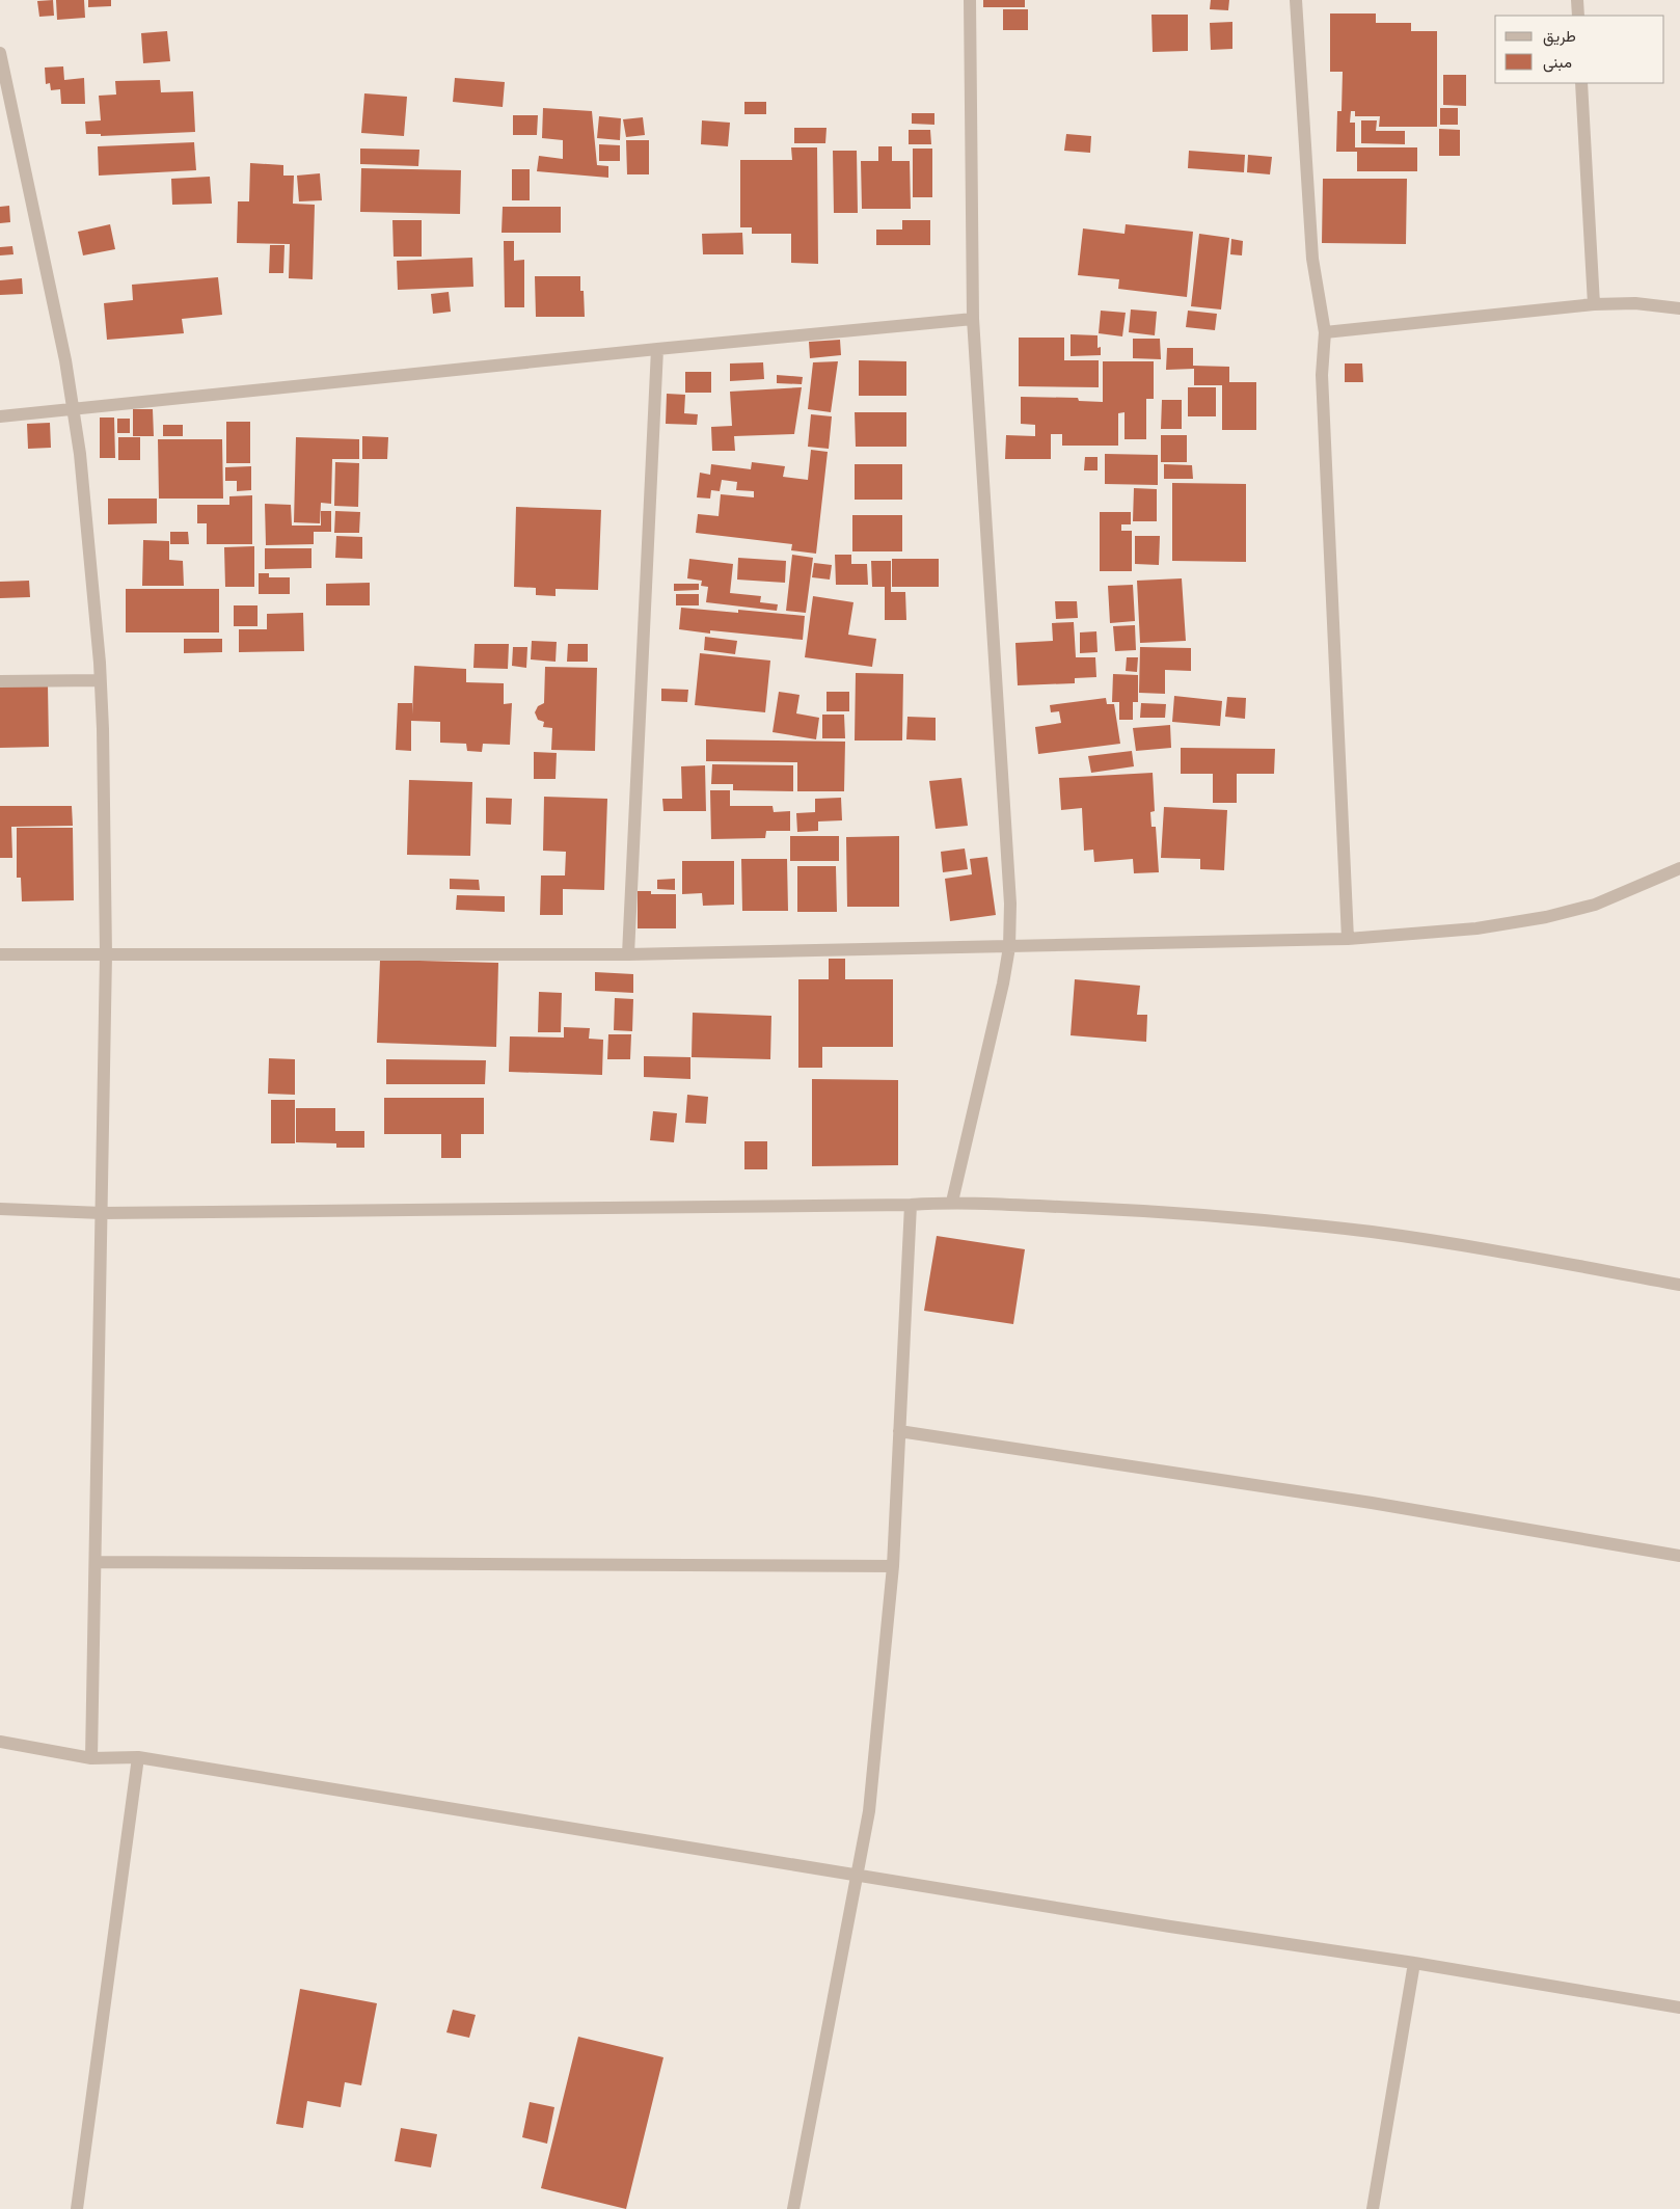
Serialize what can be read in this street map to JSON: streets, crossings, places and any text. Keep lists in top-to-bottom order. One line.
{"legend":["طريق","مبنى"]}
